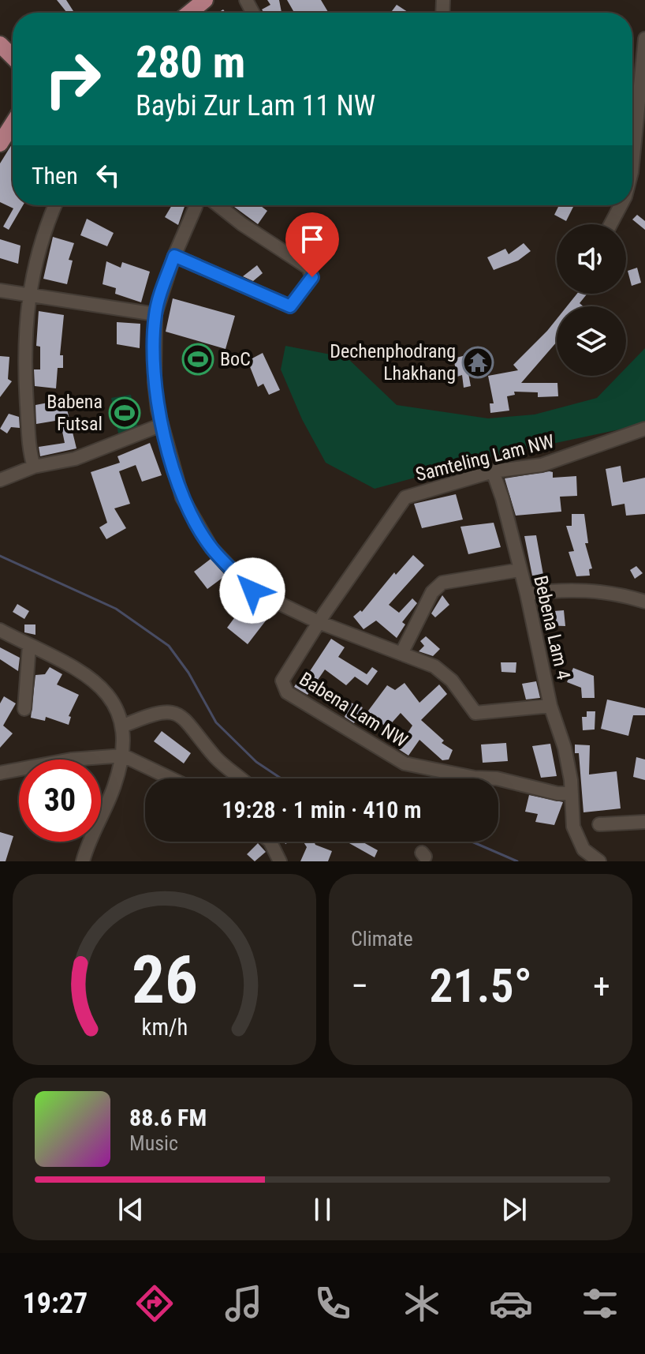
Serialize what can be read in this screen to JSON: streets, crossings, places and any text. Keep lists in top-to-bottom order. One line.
{"streets":{"street":["Samteling Lam NW","Bebena Lam 4","Babena Lam NW"]},"crossings":[["Samteling Lam NW","Bebena Lam 4"],["Samteling Lam NW","Babena Lam NW"],["Bebena Lam 4","Babena Lam NW"]],"places":{"sports":["BoC","Babena Futsal"],"temple":["Dechenphodrang Lhakhang"]},"page":{"turn":["280 m","Baybi Zur Lam 11 NW"],"then":"Then","limit":"30","trip":"19:28 · 1 min · 410 m","tile":"Climate","heat":["−","21.5°","+"],"song":["88.6 FM","Music"],"tabs":"19:27","gauge":["26","km/h"]}}
